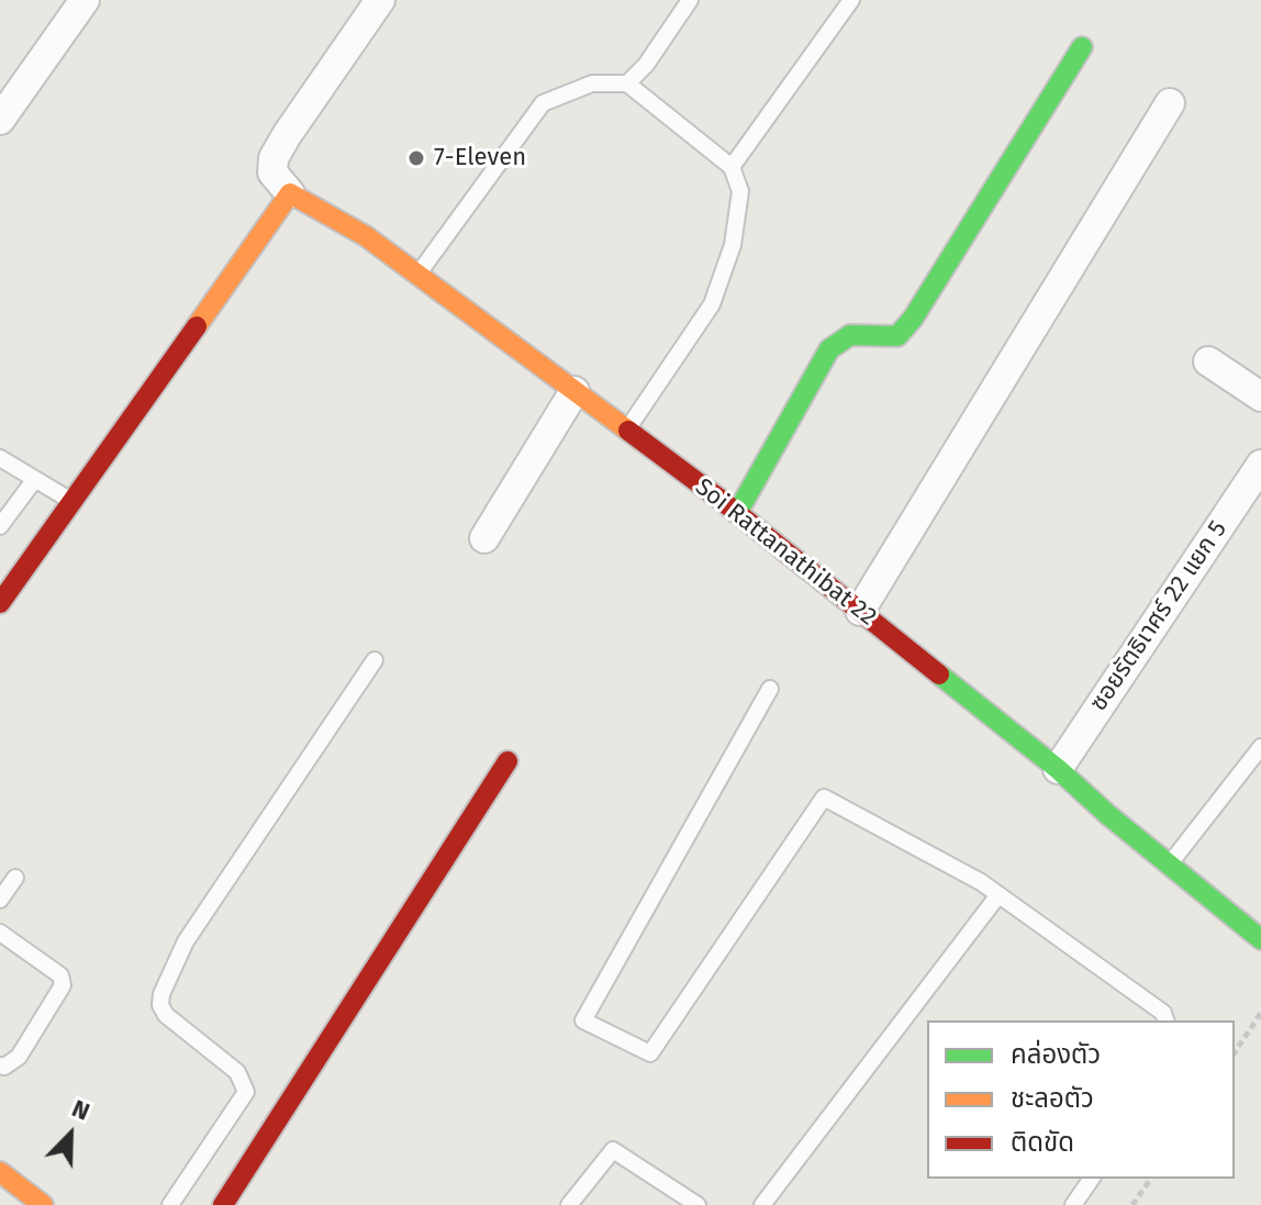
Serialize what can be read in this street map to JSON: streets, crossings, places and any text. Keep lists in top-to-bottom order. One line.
{"streets":{"street":["Soi Rattanathibat 22","ซอยรัตธิเาศร์ 22 แยก 5"]},"crossings":[["Soi Rattanathibat 22","ซอยรัตธิเาศร์ 22 แยก 5"]],"places":["7-Eleven"],"legend":["คล่องตัว","ชะลอตัว","ติดขัด"],"north":"top right"}
